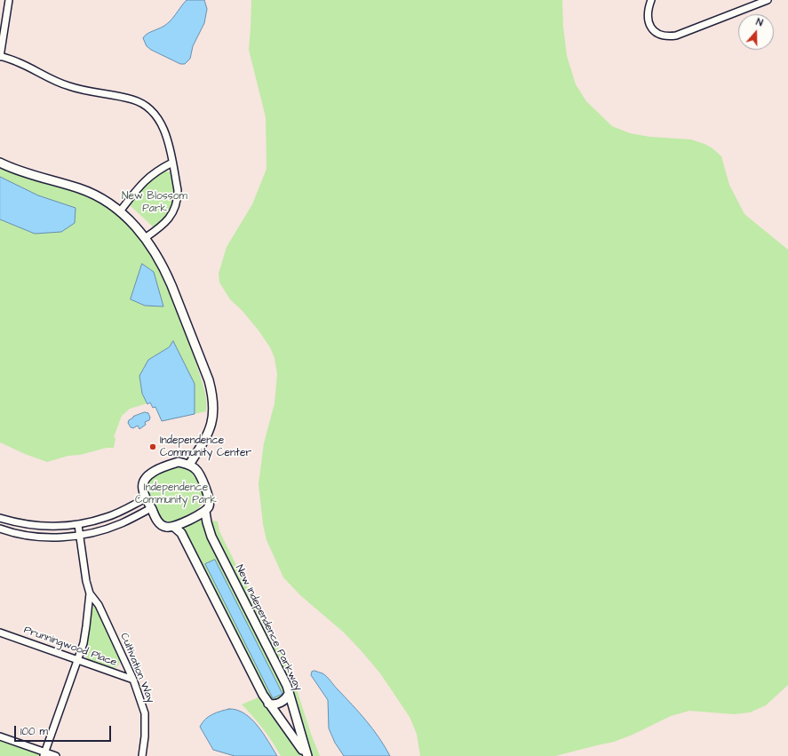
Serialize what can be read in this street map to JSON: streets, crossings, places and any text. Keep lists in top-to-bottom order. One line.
{"streets":{"street":["New Independence Parkway","Prunningwood Place","Cultivation Way"]},"crossings":[["Prunningwood Place","Cultivation Way"]],"parks":["New Blossom Park","Independence Community Park"],"places":["Independence Community Center"],"scale_bar":"100 m","north":"top"}
